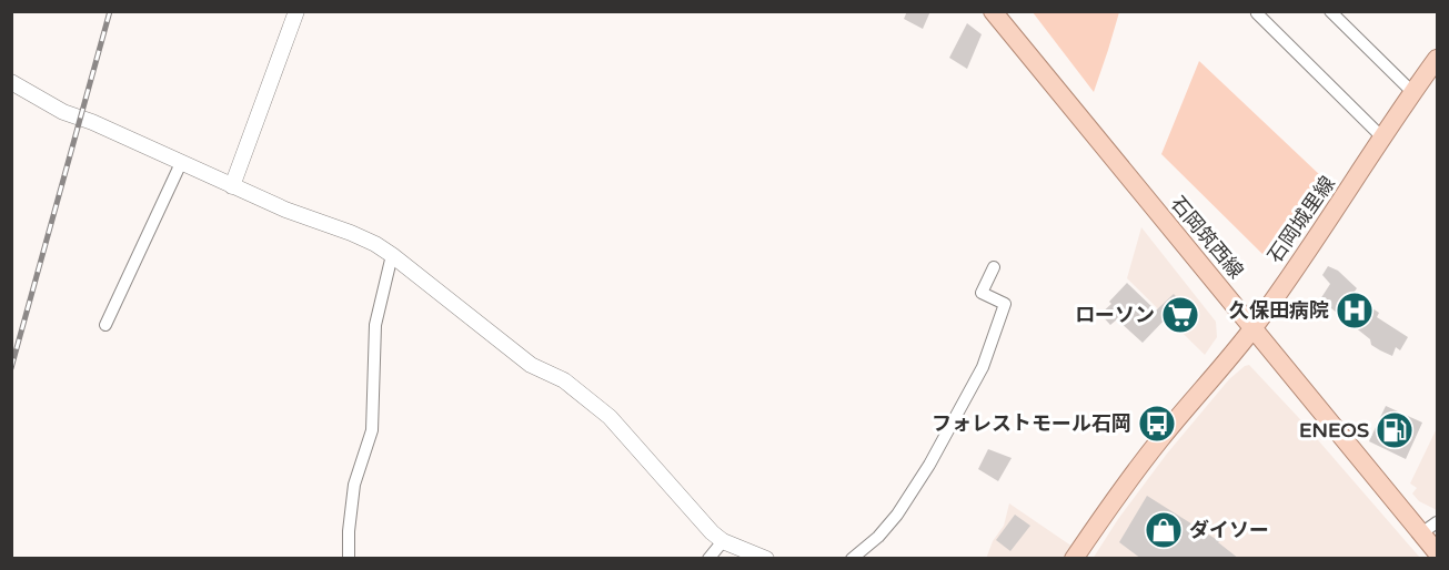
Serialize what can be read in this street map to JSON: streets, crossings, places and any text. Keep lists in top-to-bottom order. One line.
{"streets":{"main road":["石岡城里線","石岡筑西線"]},"crossings":[["石岡城里線","石岡筑西線"]],"places":{"hospital":["久保田病院"],"supermarket":["ローソン"],"bus stop":["フォレストモール石岡"],"fuel station":["ENEOS"],"shop":["ダイソー"]}}
